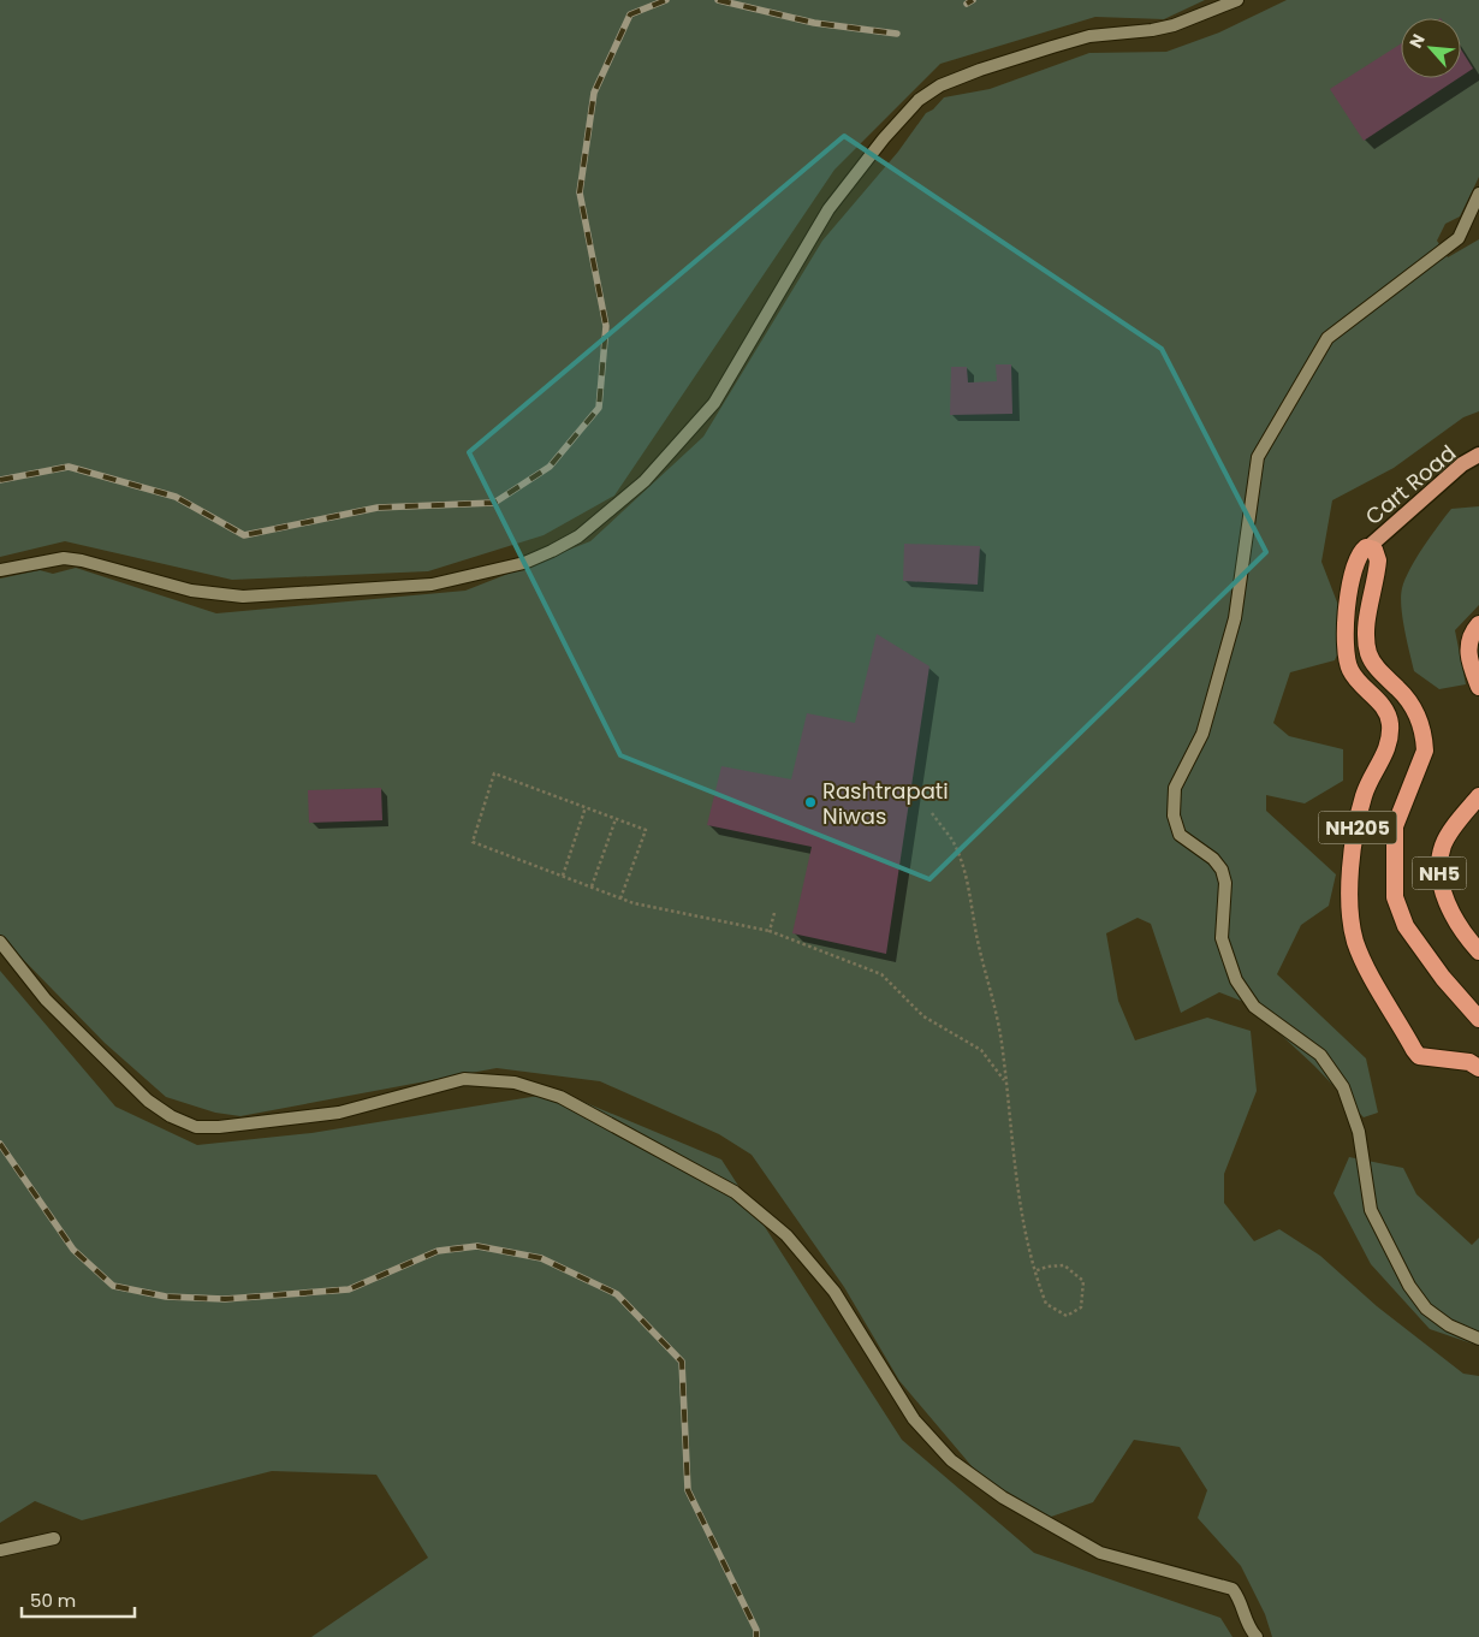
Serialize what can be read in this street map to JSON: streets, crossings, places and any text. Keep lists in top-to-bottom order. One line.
{"streets":{"highway":["NH205","NH5"],"main road":["Cart Road"]},"crossings":[["Cart Road","NH205"]],"places":["Rashtrapati Niwas"],"scale_bar":"50 m","north":"top left"}
